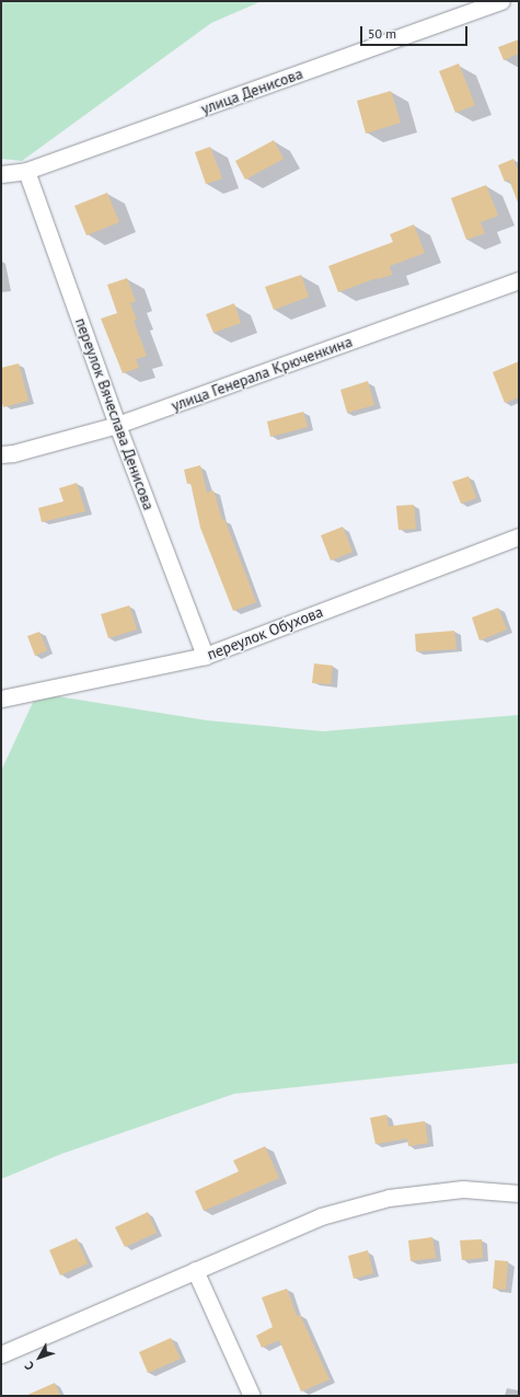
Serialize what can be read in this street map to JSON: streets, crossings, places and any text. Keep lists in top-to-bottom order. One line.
{"streets":{"street":["улица Денисова","улица Генерала Крюченкина","переулок Вячеслава Денисова","переулок Обухова"]},"crossings":[["улица Денисова","переулок Вячеслава Денисова"],["улица Генерала Крюченкина","переулок Вячеслава Денисова"],["переулок Вячеслава Денисова","переулок Обухова"]],"scale_bar":"50 m","north":"bottom left"}
